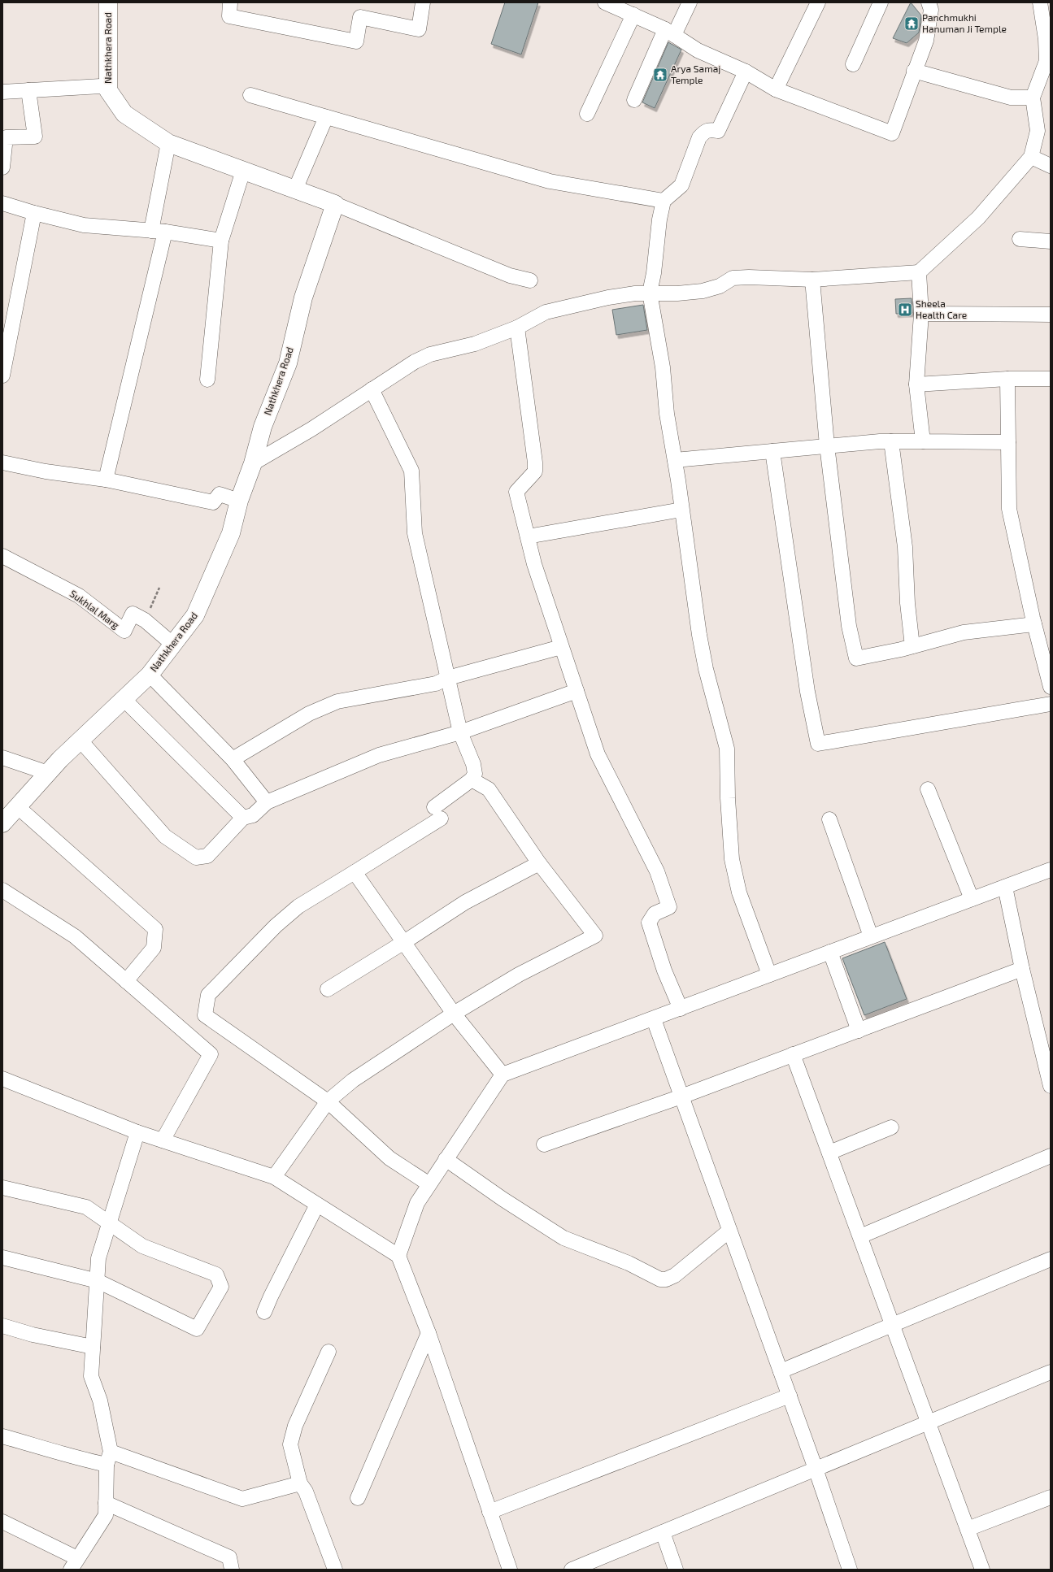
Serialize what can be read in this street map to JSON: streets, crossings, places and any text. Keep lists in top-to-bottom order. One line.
{"streets":{"street":["Nathkhera Road","Sukhlal Marg"]},"crossings":[["Nathkhera Road","Sukhlal Marg"]],"places":{"temple":["Panchmukhi Hanuman Ji Temple","Arya Samaj Temple"],"hospital":["Sheela Health Care"]}}
